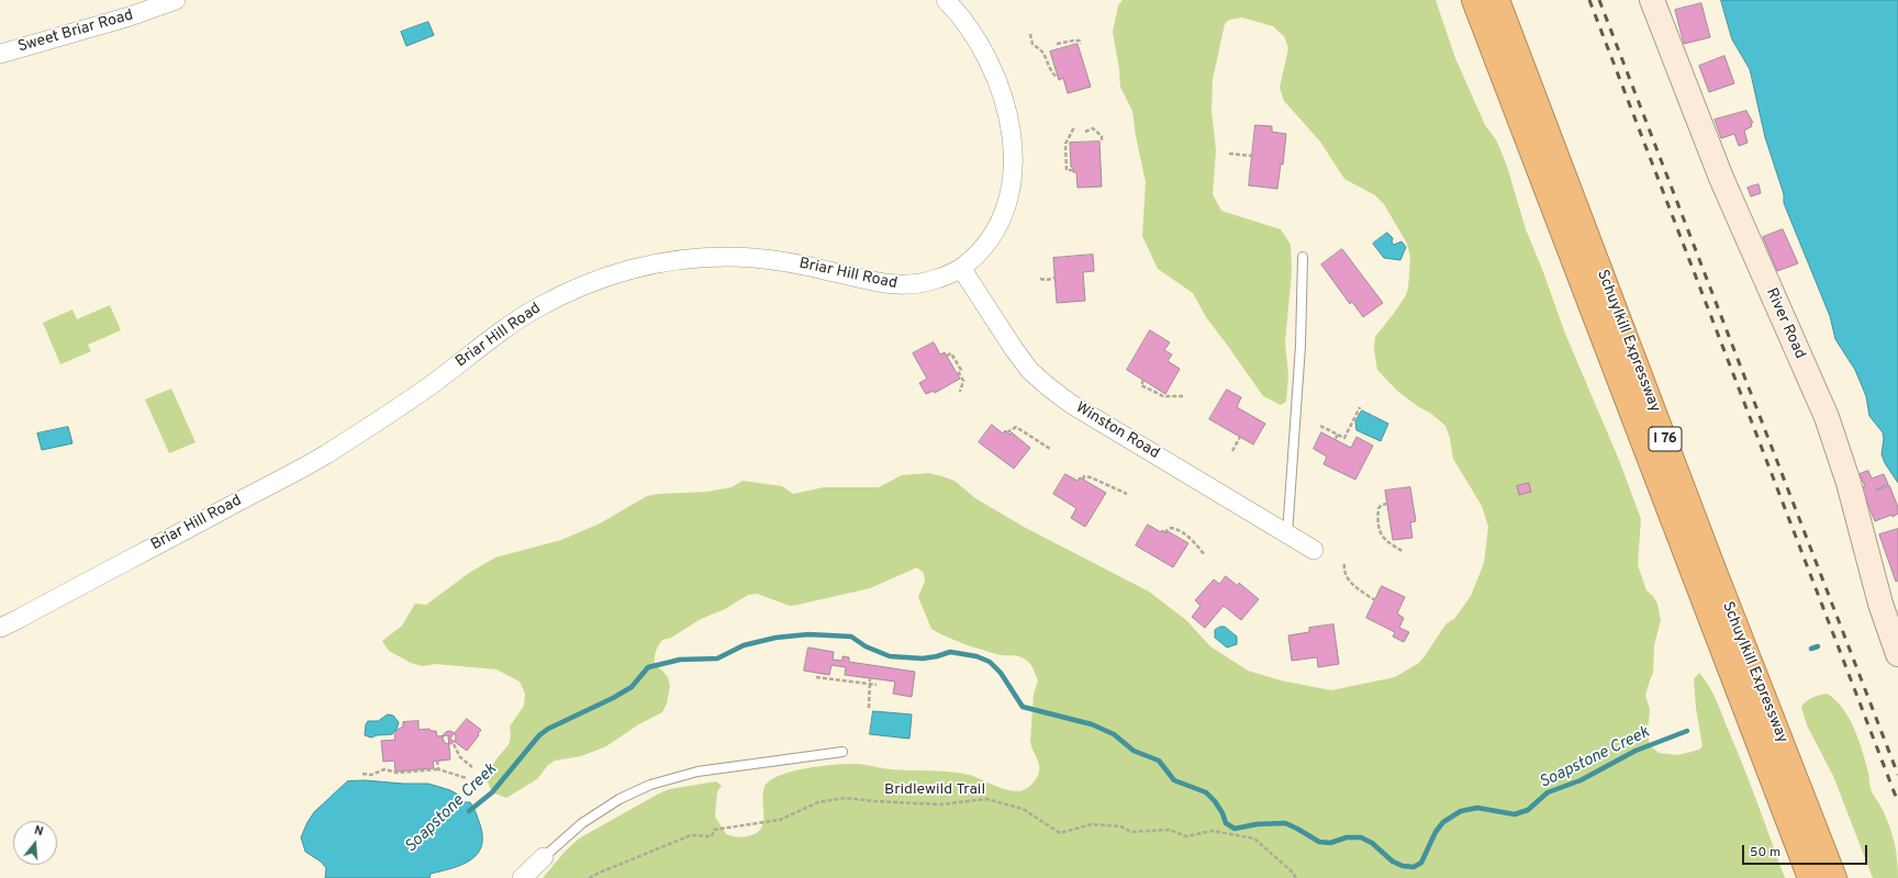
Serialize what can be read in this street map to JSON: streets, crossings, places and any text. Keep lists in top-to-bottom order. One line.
{"streets":{"highway":["Schuylkill Expressway","I 76"],"street":["Sweet Briar Road","Briar Hill Road","River Road","Winston Road"],"path":["Bridlewild Trail"]},"crossings":[["Briar Hill Road","Winston Road"]],"water":["Soapstone Creek"],"scale_bar":"50 m","north":"top"}
